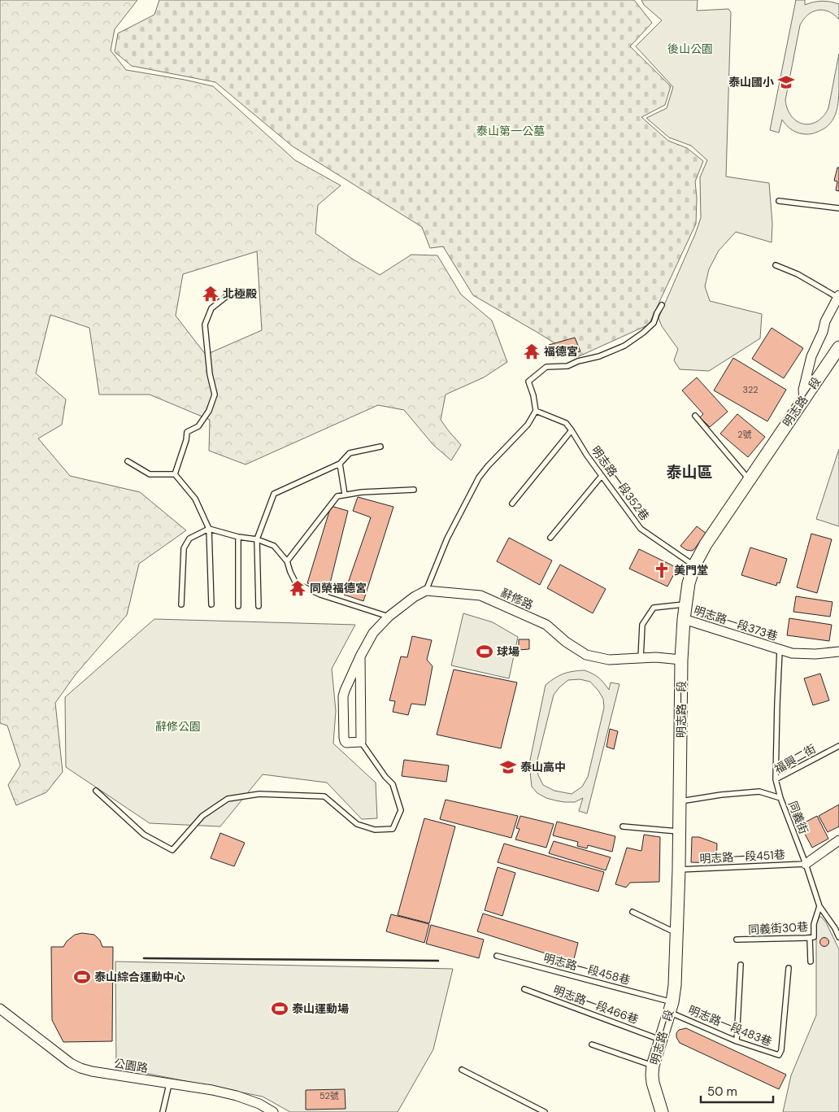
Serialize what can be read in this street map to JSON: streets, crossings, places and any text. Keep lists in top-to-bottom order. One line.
{"streets":{"main road":["明志路一段"],"street":["辭修路","明志路一段373巷","公園路"],"lane":["明志路一段352巷","福興二街","同義街","明志路一段451巷","同義街30巷","明志路一段458巷","明志路一段466巷","明志路一段483巷"]},"crossings":[["明志路一段","明志路一段352巷"],["明志路一段","辭修路"],["明志路一段","明志路一段373巷"],["明志路一段","同義街"],["明志路一段","明志路一段451巷"],["明志路一段","明志路一段458巷"],["明志路一段","明志路一段466巷"],["明志路一段","明志路一段483巷"],["福興二街","同義街"],["同義街","明志路一段451巷"],["同義街","同義街30巷"],["明志路一段458巷","明志路一段483巷"]],"districts":["泰山區"],"parks":["後山公園","泰山第一公墓","辭修公園"],"places":{"school or university":["泰山國小","泰山高中"],"temple":["北極殿","福德宮","同榮福德宮"],"church":["美門堂"],"sports":["球場","泰山綜合運動中心","泰山運動場"]},"house_numbers":["322","2號","52號"],"scale_bar":"50 m"}
